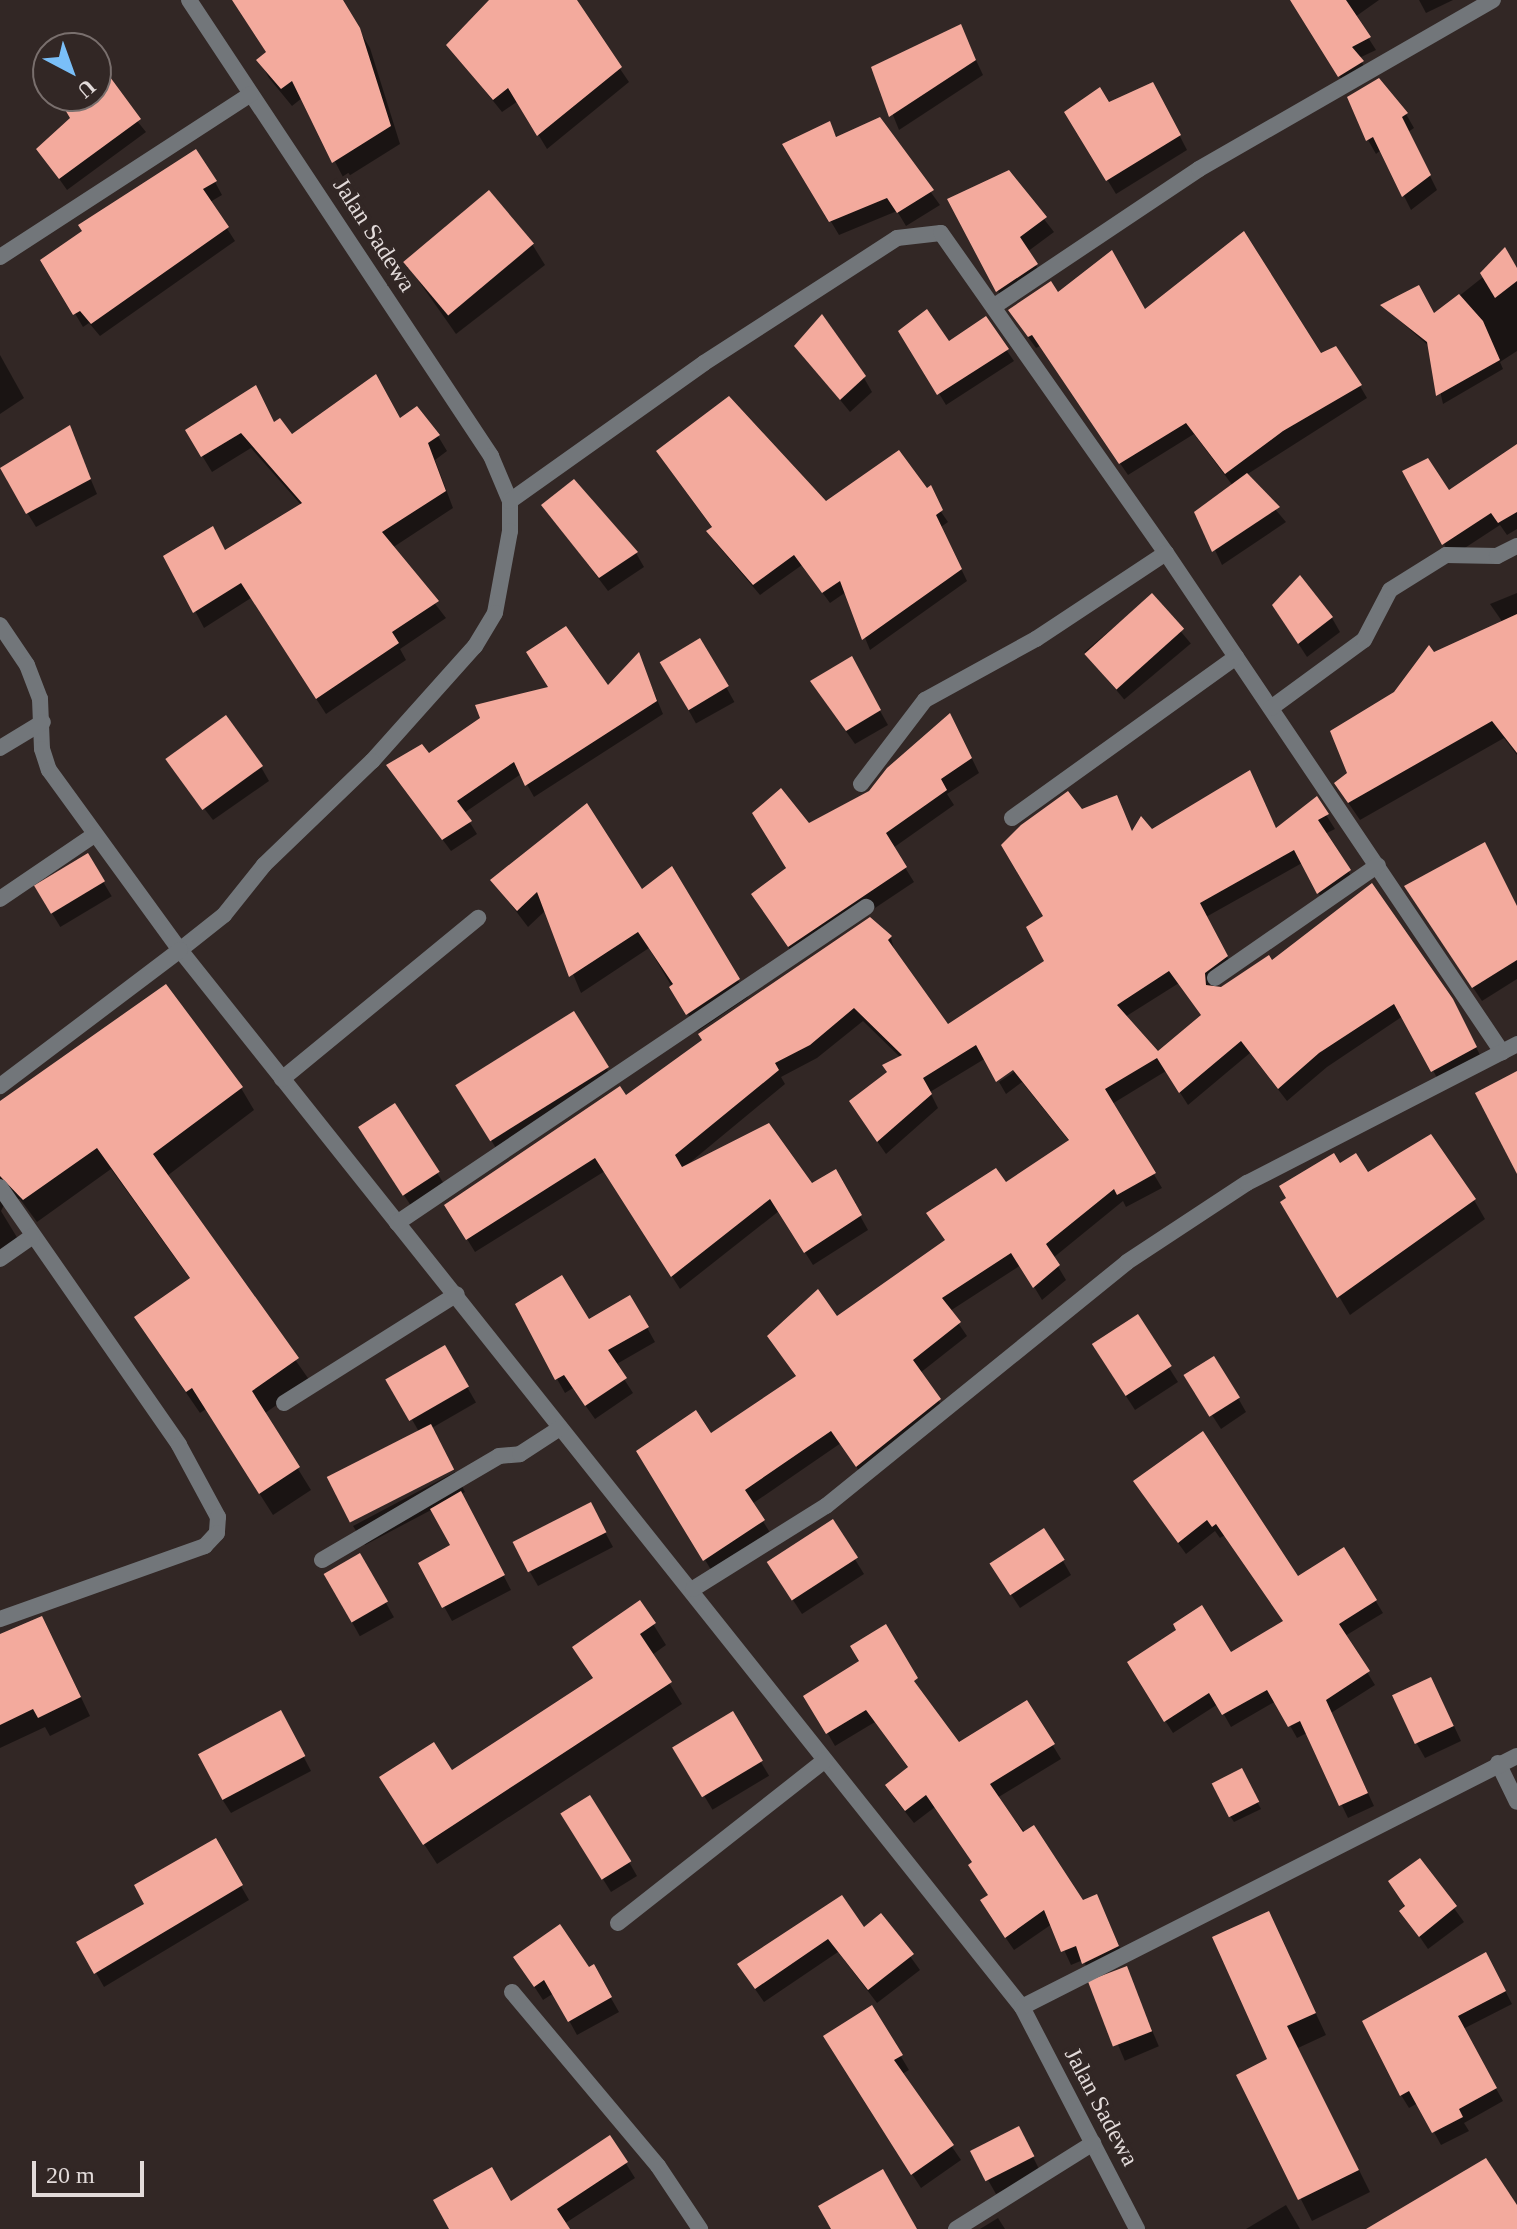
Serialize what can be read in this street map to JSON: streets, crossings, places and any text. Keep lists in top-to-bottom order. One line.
{"streets":{"street":["Jalan Sadewa"]},"scale_bar":"20 m","north":"bottom right"}
